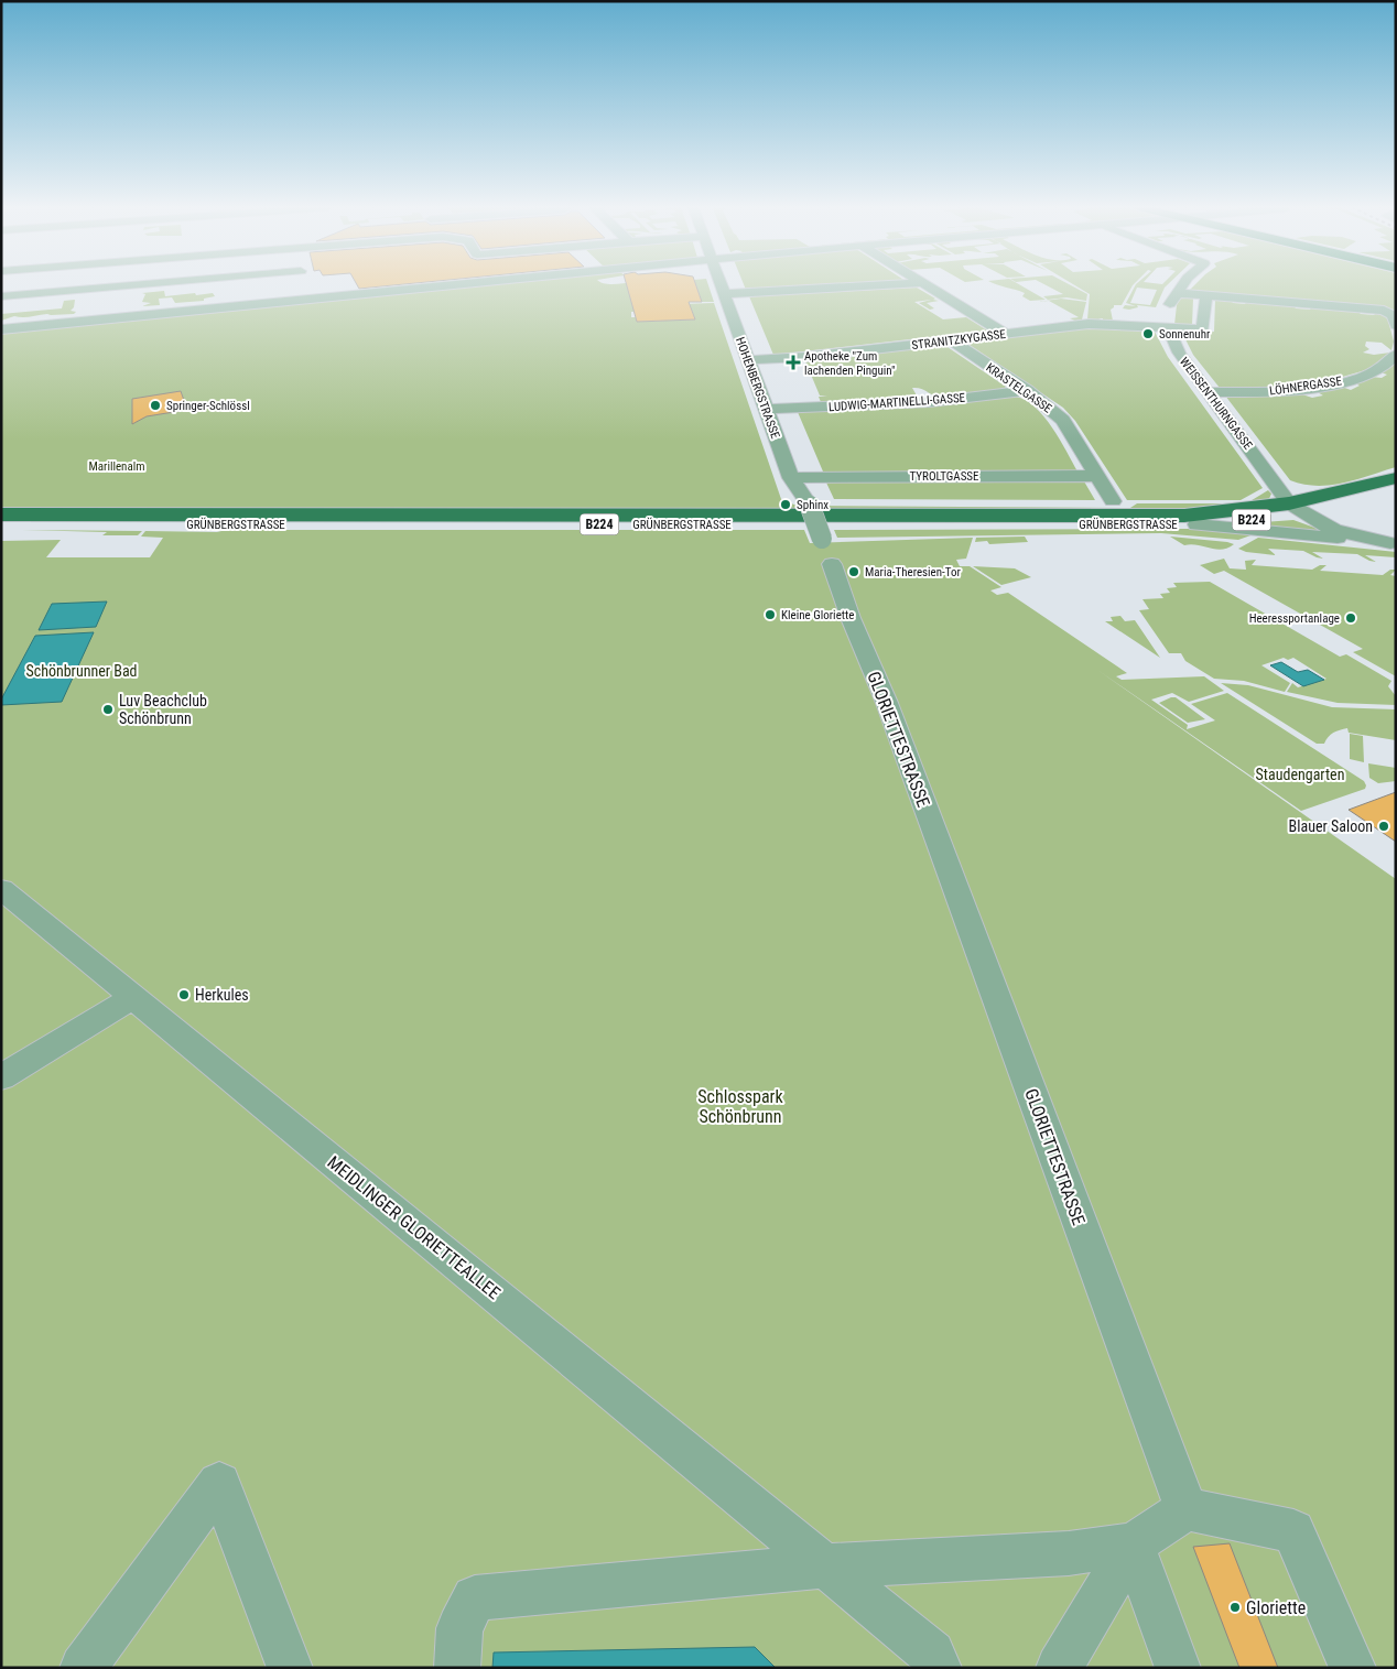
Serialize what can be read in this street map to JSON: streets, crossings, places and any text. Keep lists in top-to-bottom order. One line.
{"streets":{"main road":["B224","GRÜNBERGSTRASSE"],"street":["STRANITZKYGASSE","LÖHNERGASSE","HOHENBERGSTRASSE","KRASTELGASSE","LUDWIG-MARTINELLI-GASSE","WEISSENTHURNGASSE","TYROLTGASSE","GLORIETTESTRASSE","MEIDLINGER GLORIETTEALLEE"]},"crossings":[["STRANITZKYGASSE","HOHENBERGSTRASSE"],["STRANITZKYGASSE","KRASTELGASSE"],["STRANITZKYGASSE","WEISSENTHURNGASSE"],["LÖHNERGASSE","WEISSENTHURNGASSE"],["HOHENBERGSTRASSE","LUDWIG-MARTINELLI-GASSE"],["HOHENBERGSTRASSE","TYROLTGASSE"],["HOHENBERGSTRASSE","GLORIETTESTRASSE"],["KRASTELGASSE","LUDWIG-MARTINELLI-GASSE"],["KRASTELGASSE","TYROLTGASSE"],["WEISSENTHURNGASSE","B224"],["B224","GRÜNBERGSTRASSE"]],"parks":["Marillenalm","Schönbrunner Bad","Staudengarten","Schlosspark Schönbrunn"],"places":{"other":["Sonnenuhr","Springer-Schlössl","Sphinx","Maria-Theresien-Tor","Kleine Gloriette","Heeressportanlage","Luv Beachclub Schönbrunn","Blauer Saloon","Herkules","Gloriette"],"health":["Apotheke \"Zum lachenden Pinguin\""]}}
